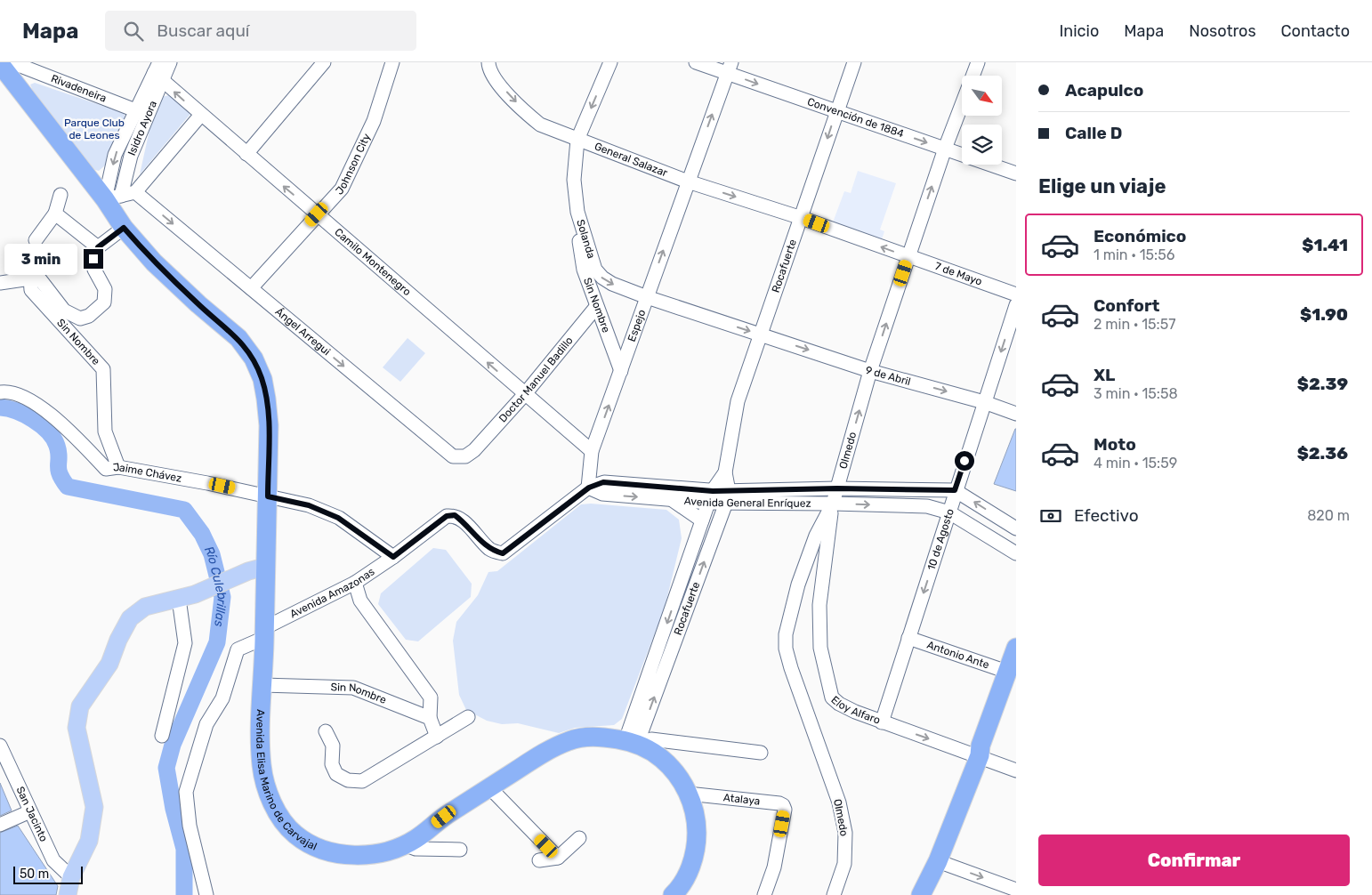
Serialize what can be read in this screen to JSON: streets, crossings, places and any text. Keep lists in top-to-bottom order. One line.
{"streets":{"highway":["Avenida Elisa Marino de Carvajal"],"street":["Rivadeneira","Convención de 1884","Isidro Ayora","General Salazar","Johnson City","Solanda","Camilo Montenegro","Rocafuerte","7 de Mayo","Sin Nombre","Espejo","Ángel Arregui","9 de Abril","Doctor Manuel Badillo","Olmedo","Jaime Chávez","Avenida General Enríquez","10 de Agosto","Avenida Amazonas","Antonio Ante","Eloy Alfaro","Atalaya","San Jacinto"]},"crossings":[["Rivadeneira","Isidro Ayora"],["Convención de 1884","Rocafuerte"],["Convención de 1884","Espejo"],["Convención de 1884","Olmedo"],["Isidro Ayora","Camilo Montenegro"],["Isidro Ayora","Avenida Elisa Marino de Carvajal"],["General Salazar","Solanda"],["General Salazar","Rocafuerte"],["General Salazar","7 de Mayo"],["General Salazar","Espejo"],["Johnson City","Camilo Montenegro"],["Johnson City","Ángel Arregui"],["Solanda","Rocafuerte"],["Solanda","Sin Nombre"],["Solanda","Espejo"],["Solanda","9 de Abril"],["Camilo Montenegro","Espejo"],["Camilo Montenegro","Doctor Manuel Badillo"],["Rocafuerte","7 de Mayo"],["Rocafuerte","9 de Abril"],["Rocafuerte","Avenida General Enríquez"],["Rocafuerte","Avenida Elisa Marino de Carvajal"],["7 de Mayo","Olmedo"],["Sin Nombre","Espejo"],["Sin Nombre","Doctor Manuel Badillo"],["Sin Nombre","Jaime Chávez"],["Sin Nombre","Avenida Elisa Marino de Carvajal"],["Espejo","Avenida General Enríquez"],["Espejo","Avenida Amazonas"],["Ángel Arregui","Doctor Manuel Badillo"],["9 de Abril","Olmedo"],["9 de Abril","10 de Agosto"],["Olmedo","Avenida General Enríquez"],["Olmedo","Eloy Alfaro"],["Jaime Chávez","Avenida Amazonas"],["Jaime Chávez","Avenida Elisa Marino de Carvajal"],["Avenida General Enríquez","10 de Agosto"],["Avenida General Enríquez","Avenida Amazonas"],["Avenida General Enríquez","Eloy Alfaro"],["10 de Agosto","Antonio Ante"],["10 de Agosto","Eloy Alfaro"],["Avenida Amazonas","Avenida Elisa Marino de Carvajal"],["Avenida Elisa Marino de Carvajal","Atalaya"]],"one_way":["Convención de 1884","General Salazar","Camilo Montenegro","7 de Mayo","Espejo","Ángel Arregui","9 de Abril","Olmedo","10 de Agosto"],"water":["Río Culebrillas"],"parks":["Parque Club de Leones"],"scale_bar":"50 m","north":"bottom right","page":{"header":"Mapa","search":"Buscar aquí","nav":["Inicio","Mapa","Nosotros","Contacto"],"banner":["Acapulco","Calle D"],"heading":"Elige un viaje","list":[{"name":"Económico","note":"1 min · 15:56","value":"$1.41"},{"name":"Confort","note":"2 min · 15:57","value":"$1.90"},{"name":"XL","note":"3 min · 15:58","value":"$2.39"},{"name":"Moto","note":"4 min · 15:59","value":"$2.36"}],"bubble":"3 min","pay":["Efectivo","820 m"],"buttons":"Confirmar","scale":"50 m"}}
